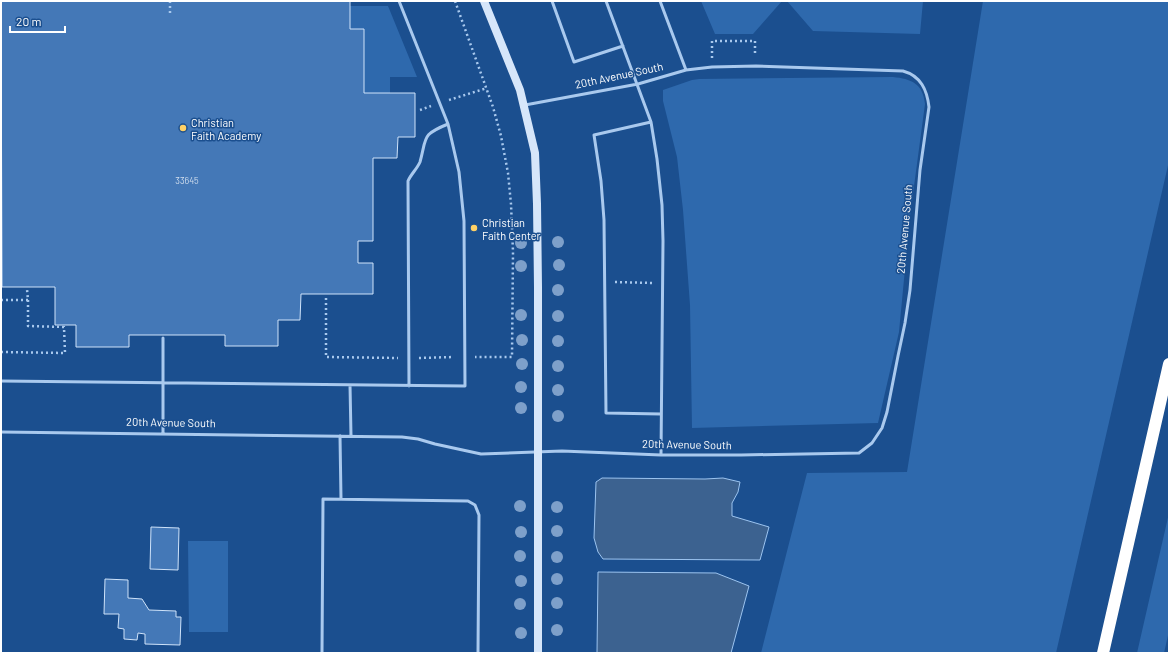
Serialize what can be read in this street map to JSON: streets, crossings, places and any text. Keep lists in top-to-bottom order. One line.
{"streets":{"lane":["20th Avenue South"]},"places":["Christian Faith Academy","Christian Faith Center"],"house_numbers":["33645"],"scale_bar":"20 m"}
